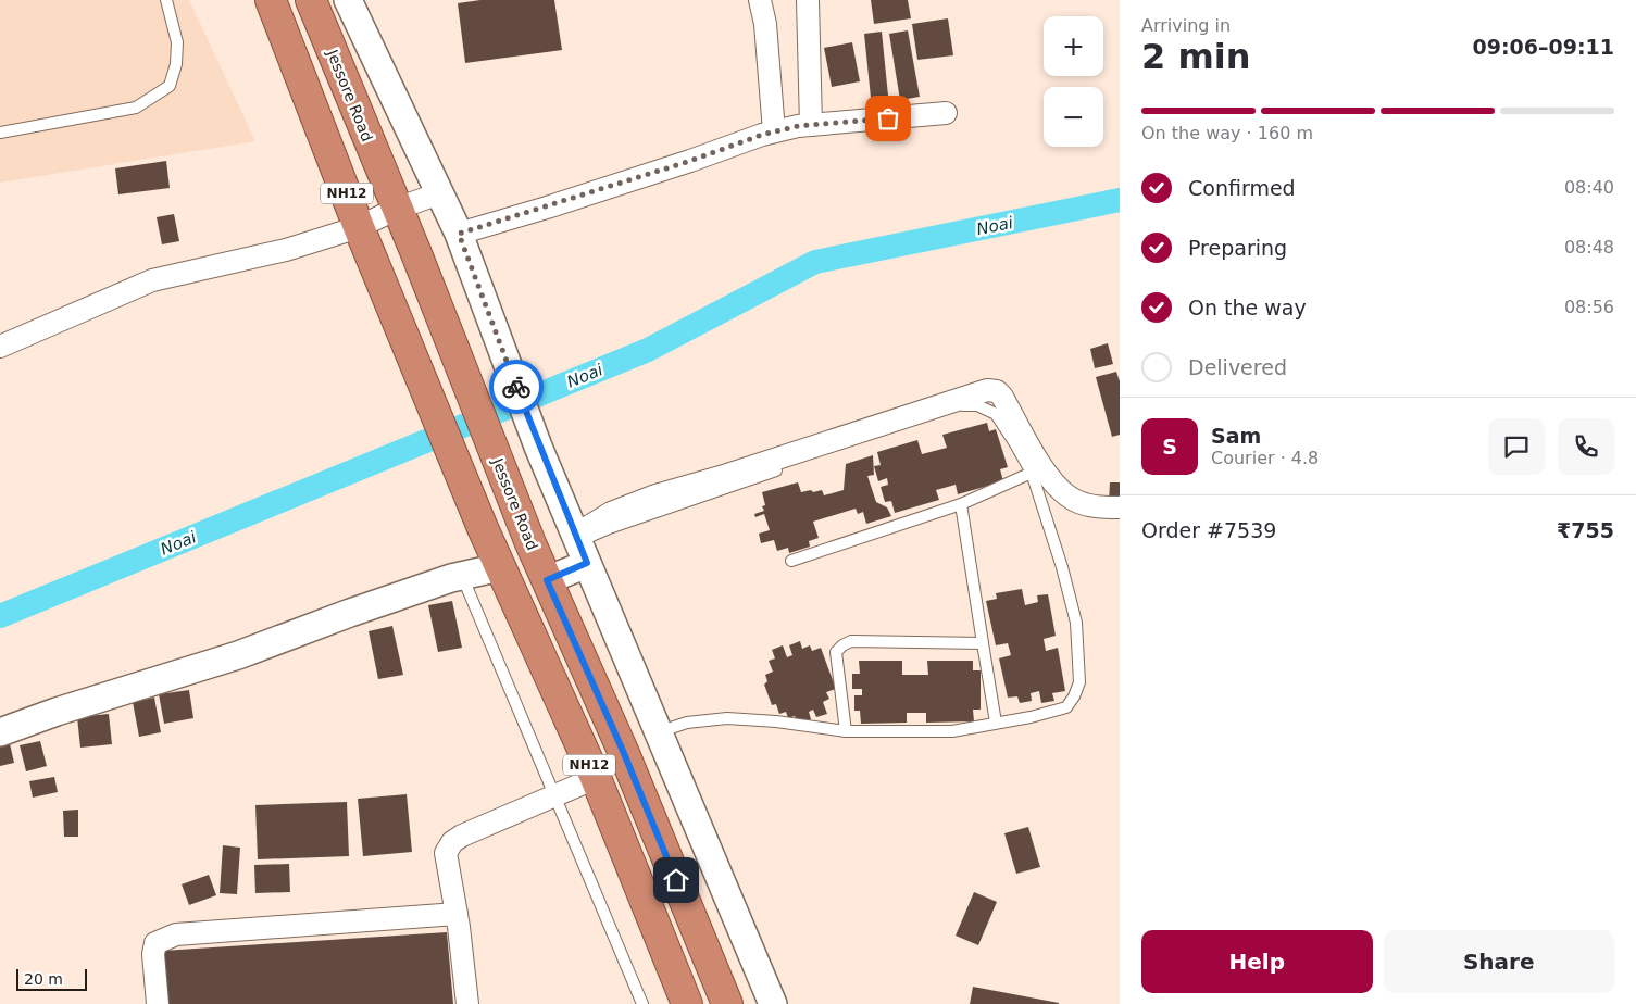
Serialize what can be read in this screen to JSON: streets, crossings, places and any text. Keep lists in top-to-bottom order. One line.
{"streets":{"highway":["Jessore Road","NH12"]},"water":["Noai"],"scale_bar":"20 m","page":{"heading":["2 min","Arriving in","09:06–09:11"],"panel":["Sam","Courier · 4.8","Order #7539","₹755"],"map_buttons":["+","−"],"bar":"On the way · 160 m","list":[["Confirmed","08:40"],["Preparing","08:48"],["On the way","08:56"],"Delivered"],"round":"S","buttons":["Help","Share"],"scale":"20 m"}}
